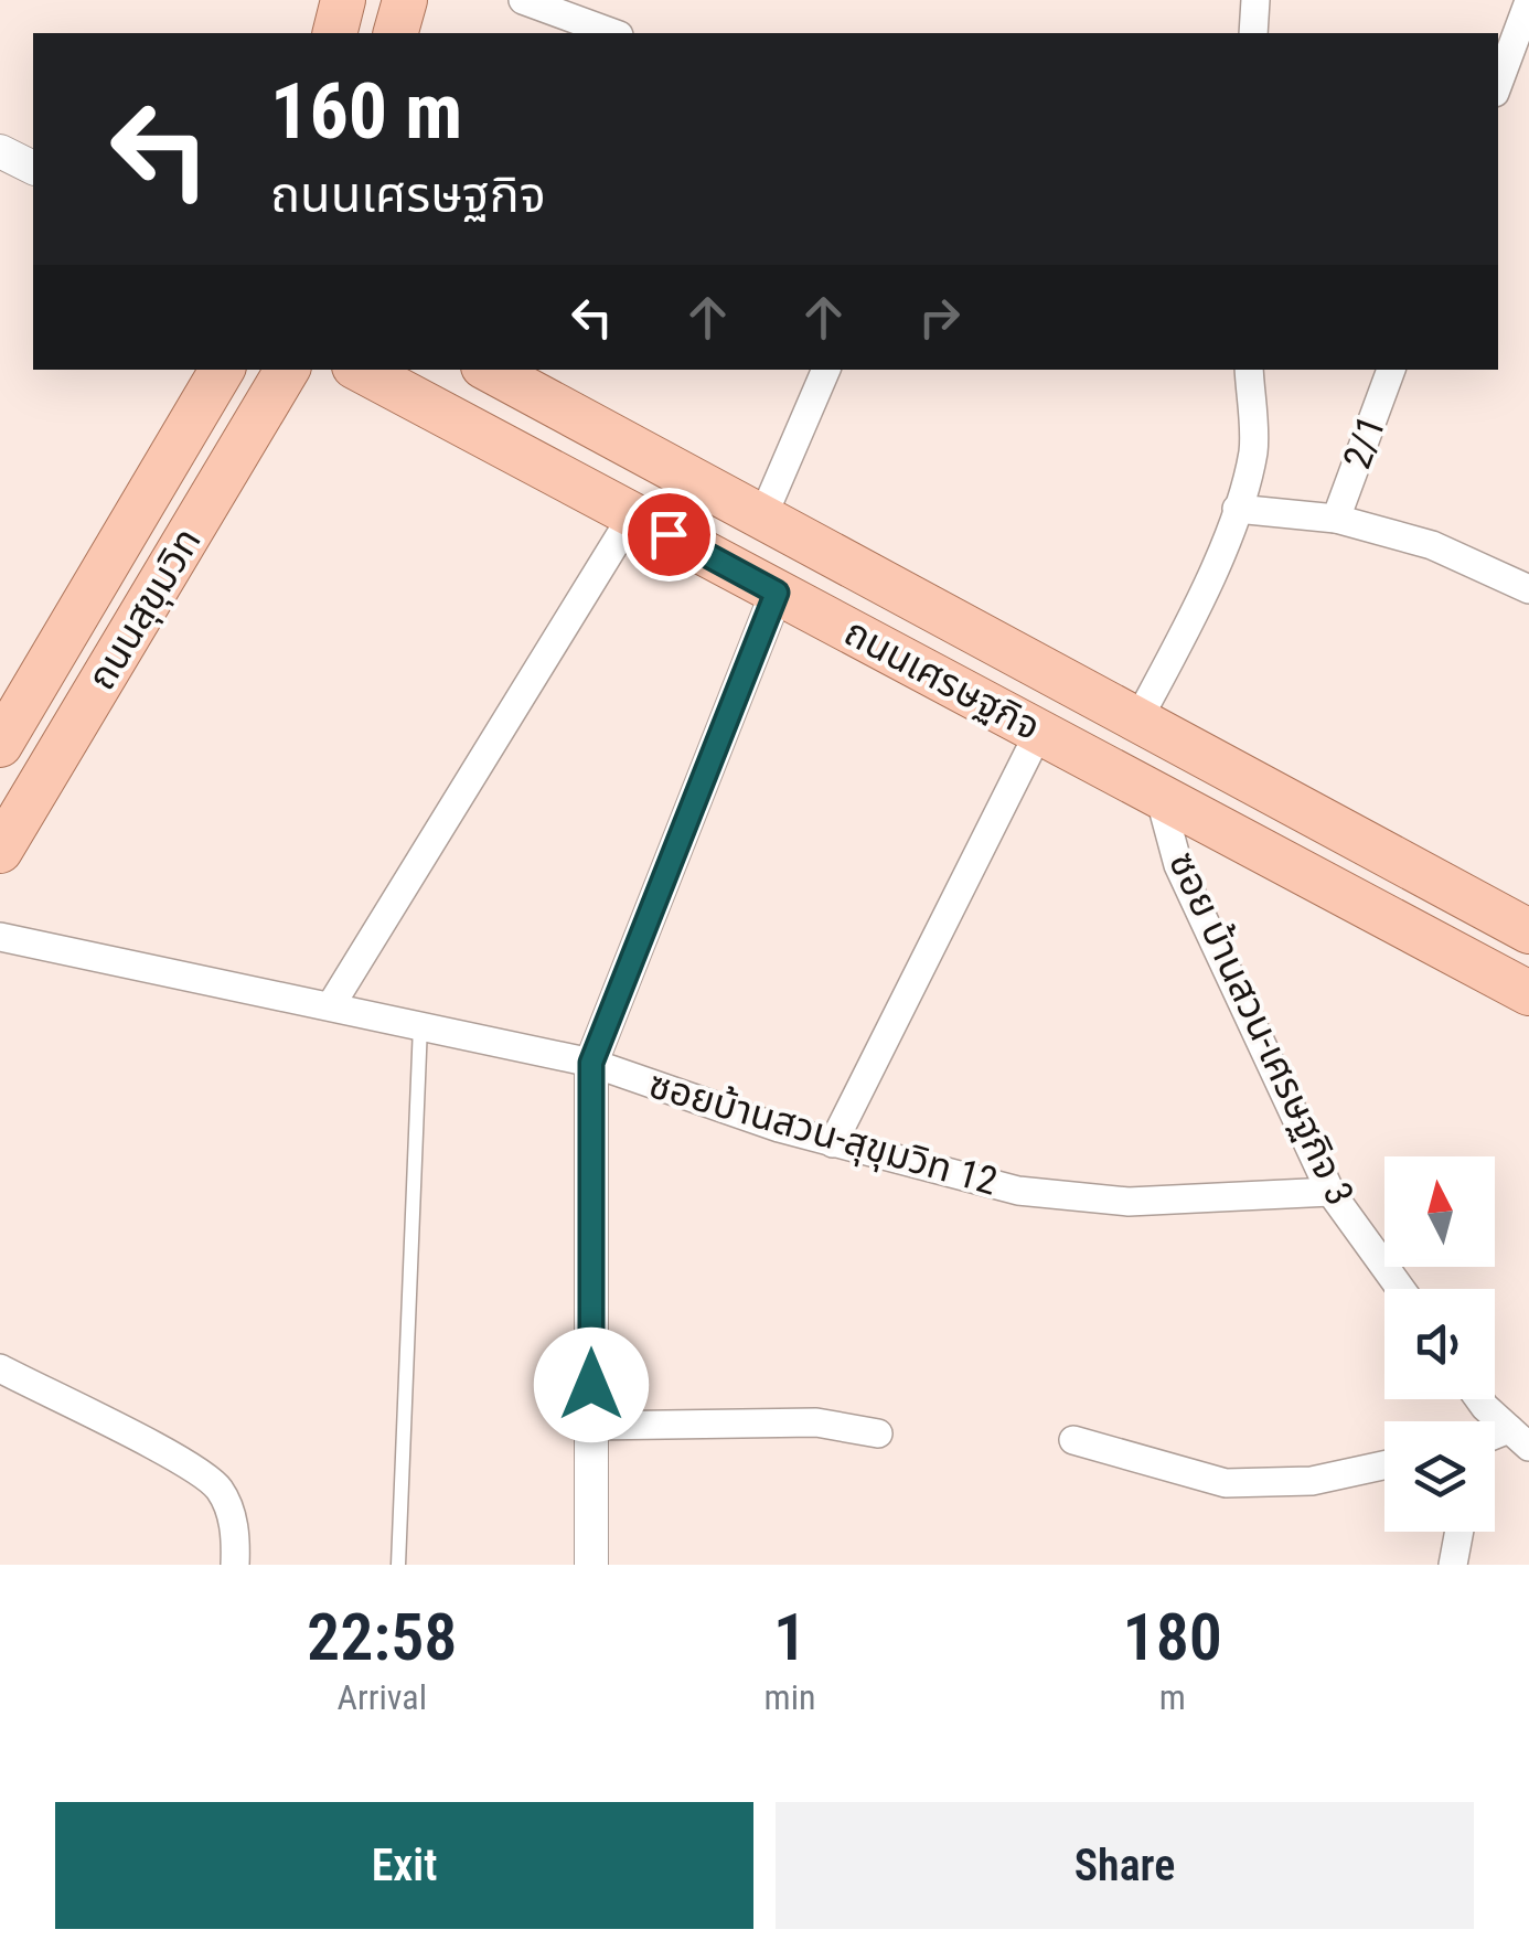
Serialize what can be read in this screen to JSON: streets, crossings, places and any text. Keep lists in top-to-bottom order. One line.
{"streets":{"main road":["ถนนสุขุมวิท","ถนนเศรษฐกิจ"],"street":["2/1","ซอย บ้านสวน-เศรษฐกิจ 3","ซอยบ้านสวน-สุขุมวิท 12"]},"crossings":[["ถนนเศรษฐกิจ","ซอย บ้านสวน-เศรษฐกิจ 3"],["ซอย บ้านสวน-เศรษฐกิจ 3","ซอยบ้านสวน-สุขุมวิท 12"]],"north":"top","page":{"turn":["160 m","ถนนเศรษฐกิจ"],"eta":["22:58","Arrival","1","min","180","m"],"buttons":["Exit","Share"]}}
